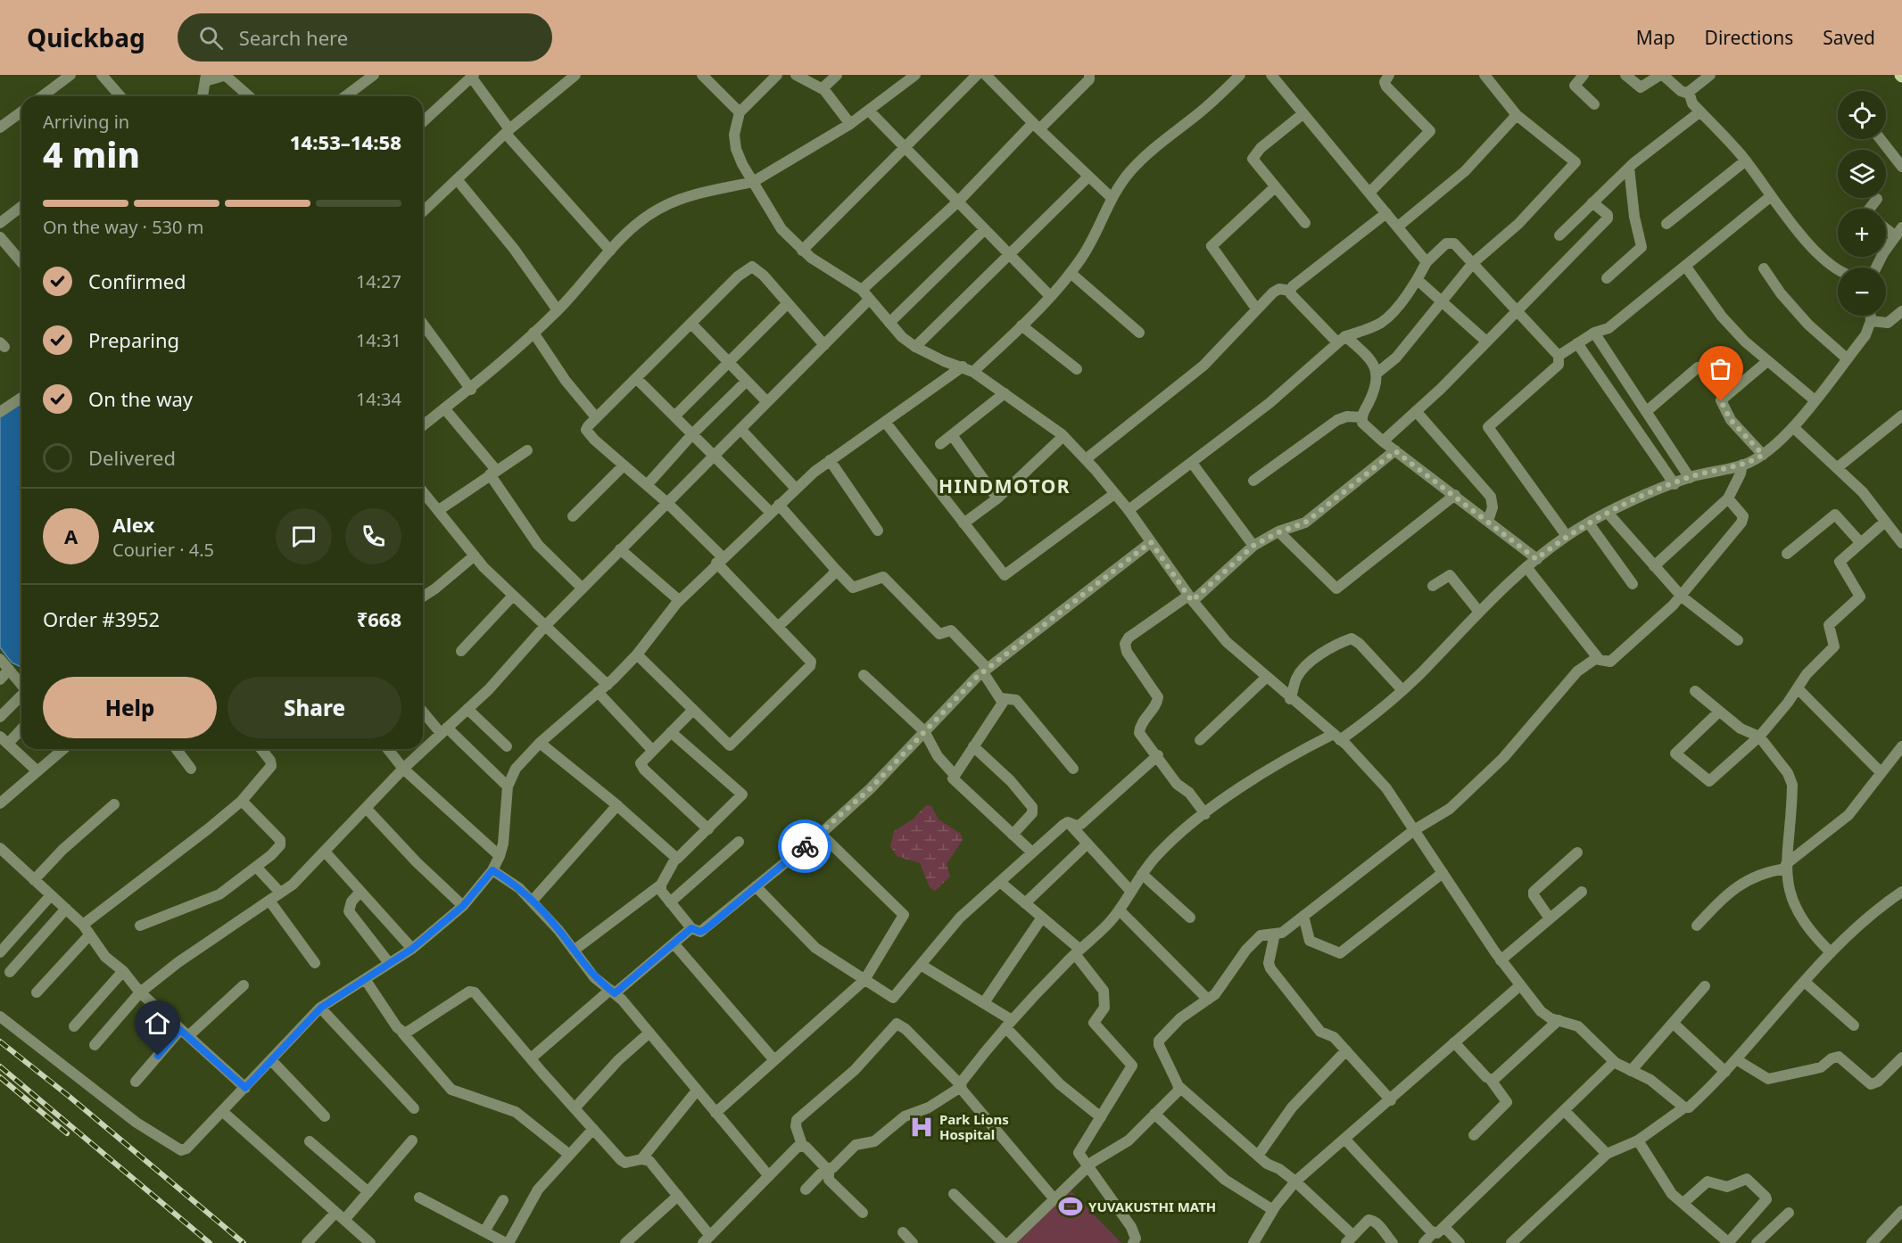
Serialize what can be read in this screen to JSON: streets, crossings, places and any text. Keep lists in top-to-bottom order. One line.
{"districts":["HINDMOTOR"],"places":{"hospital":["Park Lions Hospital"],"sports":["YUVAKUSTHI MATH"]},"page":{"header":"Quickbag","search":"Search here","nav":["Map","Directions","Saved"],"map_buttons":["+","−"],"heading":["4 min","Arriving in","14:53–14:58"],"panel":["Alex","Courier · 4.5","Order #3952","₹668"],"bar":"On the way · 530 m","list":[["Confirmed","14:27"],["Preparing","14:31"],["On the way","14:34"],"Delivered"],"round":"A","buttons":["Help","Share"]}}
